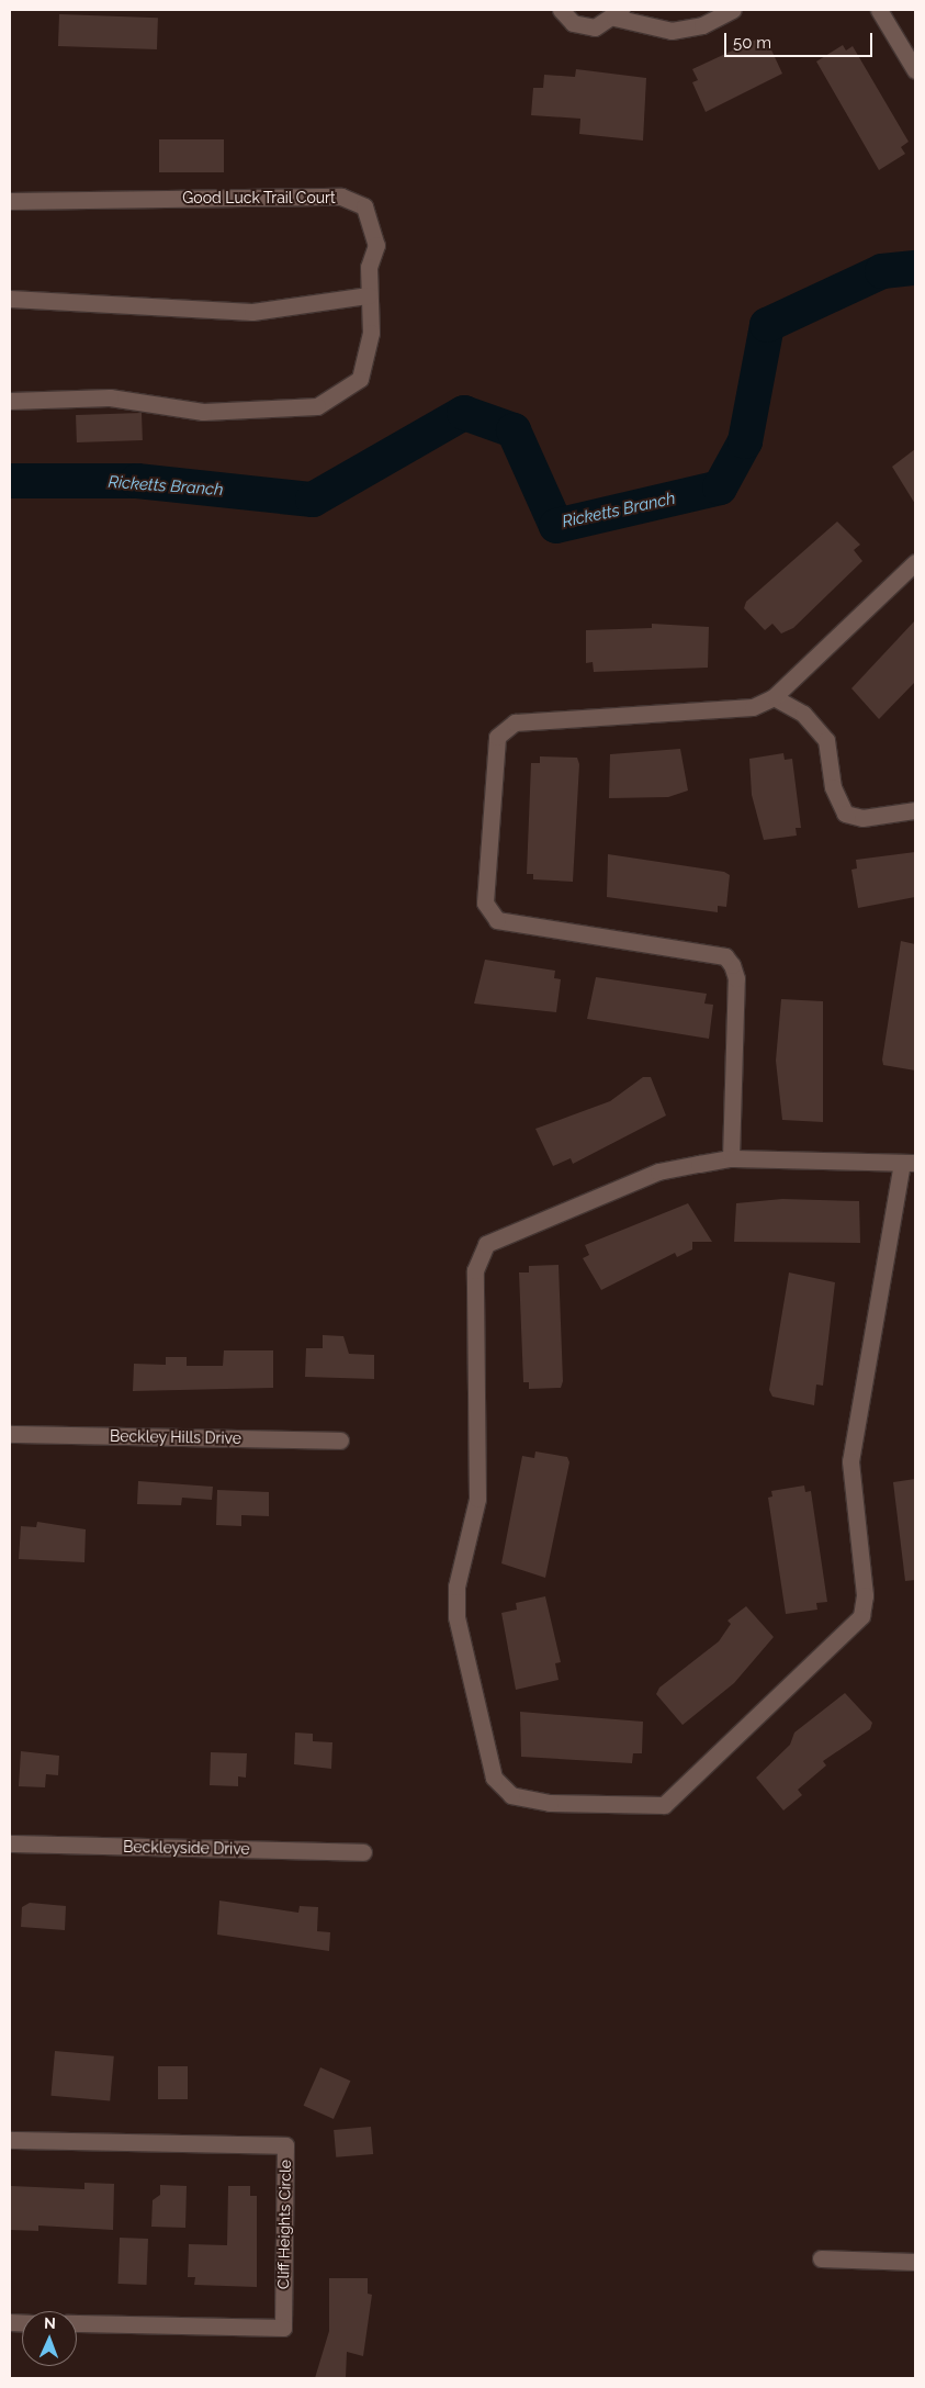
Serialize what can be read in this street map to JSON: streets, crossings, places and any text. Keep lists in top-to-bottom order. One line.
{"streets":{"street":["Good Luck Trail Court","Beckley Hills Drive","Beckleyside Drive","Cliff Heights Circle"]},"water":["Ricketts Branch"],"scale_bar":"50 m","north":"top"}
